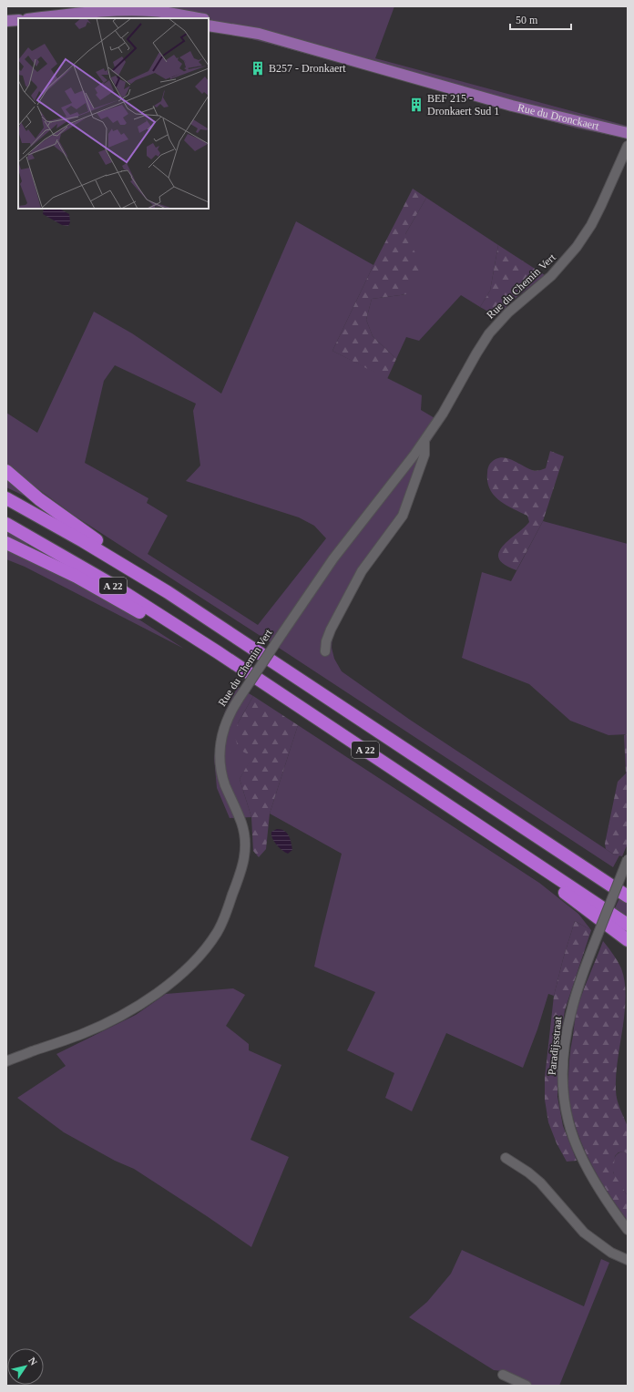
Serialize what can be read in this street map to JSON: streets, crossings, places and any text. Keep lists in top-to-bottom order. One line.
{"streets":{"highway":["A 22"],"main road":["Rue du Dronckaert"],"street":["Rue du Chemin Vert","Paradijsstraat"]},"places":{"building":["B257 - Dronkaert","BEF 215 - Dronkaert Sud 1"]},"scale_bar":"50 m","north":"top right"}
